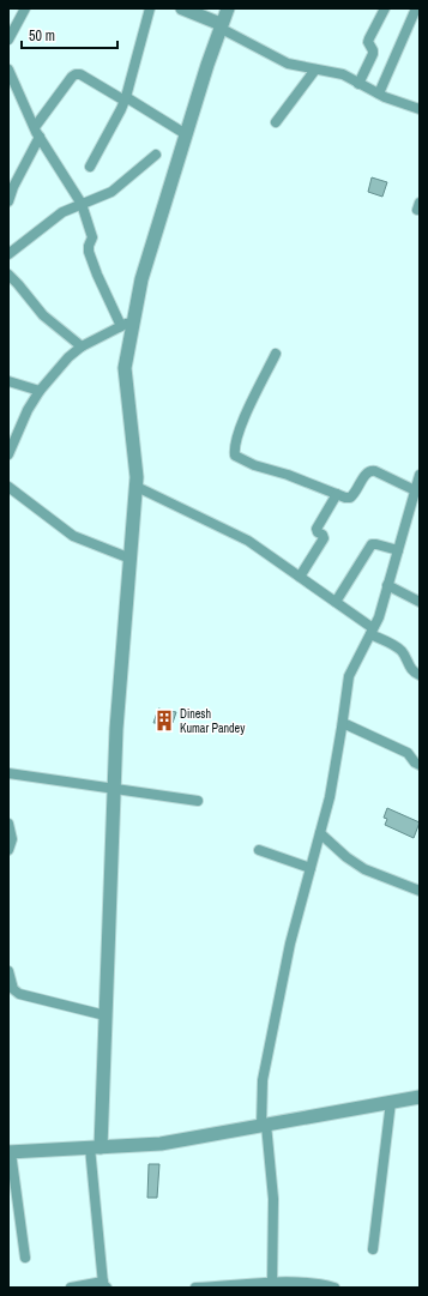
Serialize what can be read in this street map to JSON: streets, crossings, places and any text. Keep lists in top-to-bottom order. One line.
{"places":{"building":["Dinesh Kumar Pandey"]},"scale_bar":"50 m"}
